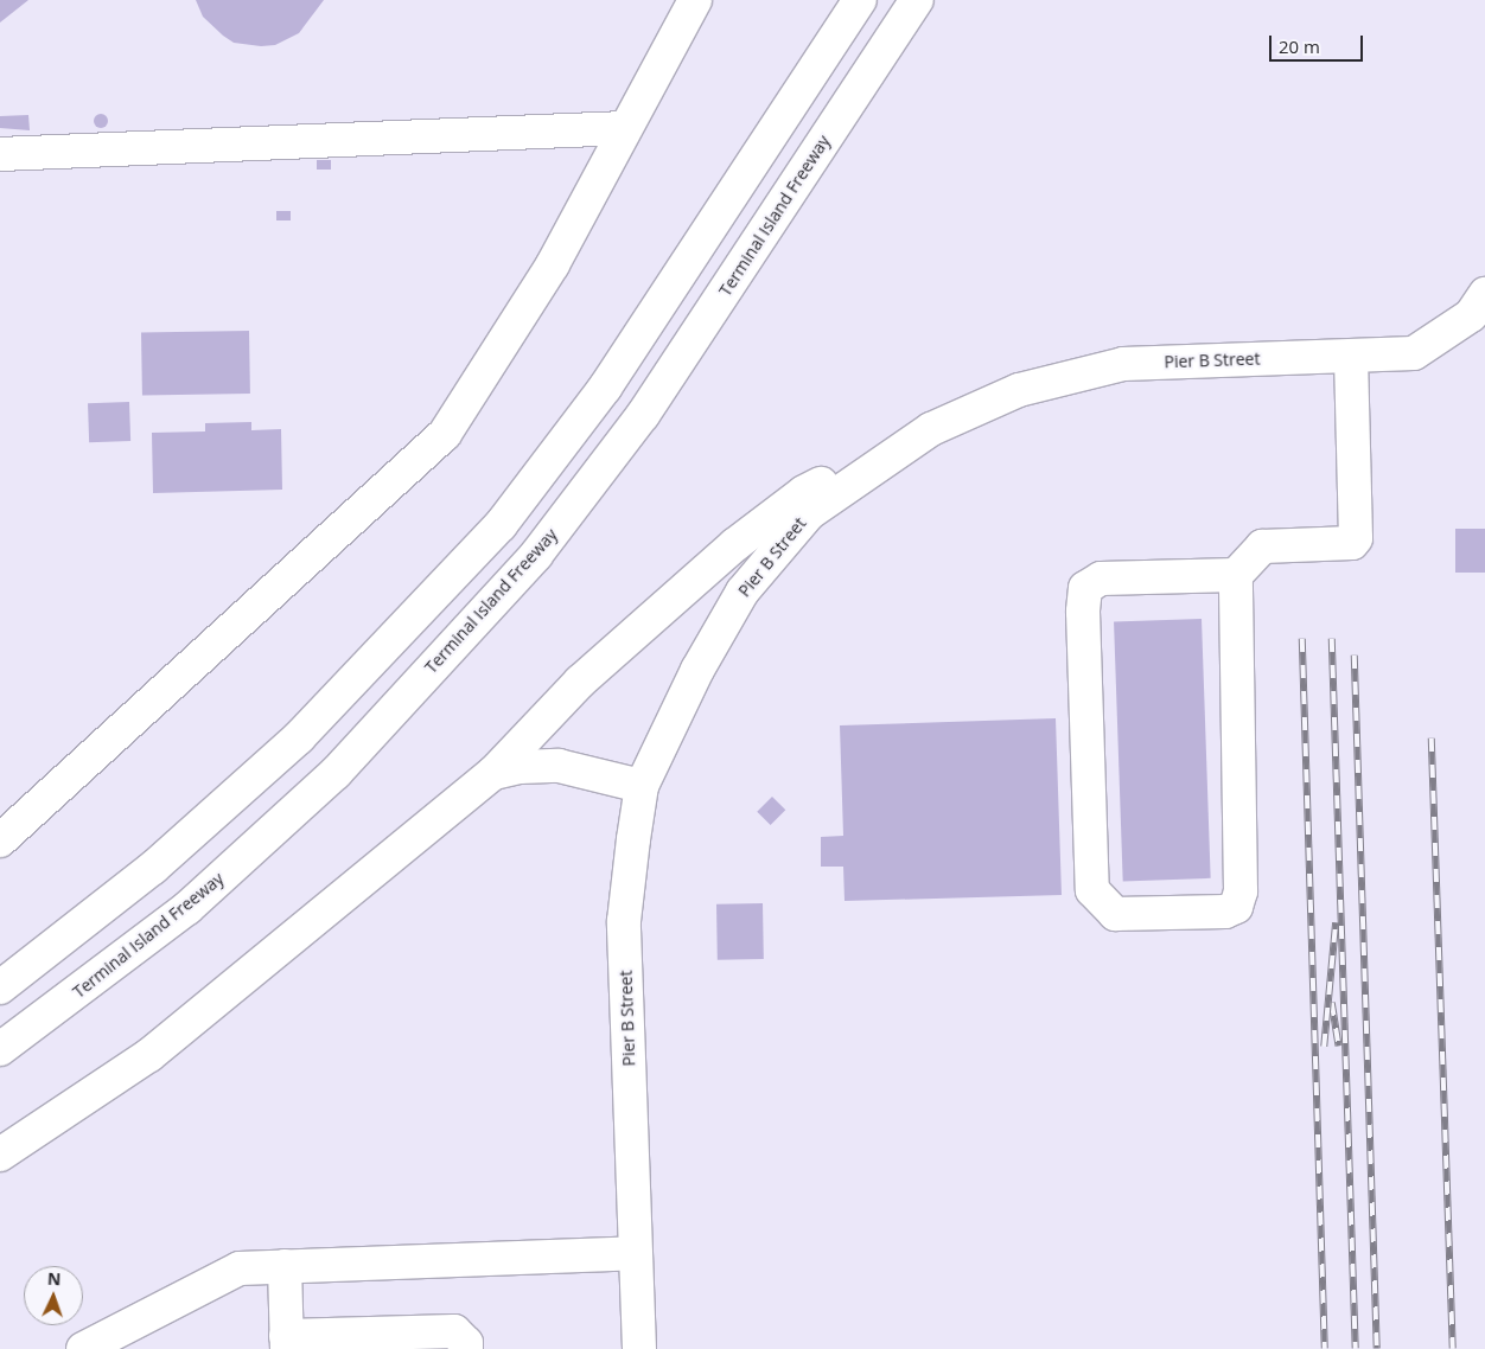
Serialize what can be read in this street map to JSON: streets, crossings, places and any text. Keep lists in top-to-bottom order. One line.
{"streets":{"main road":["Terminal Island Freeway","Pier B Street"]},"scale_bar":"20 m","north":"top"}
